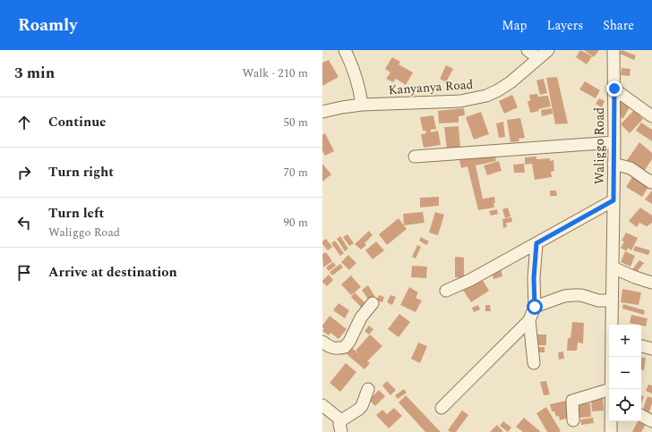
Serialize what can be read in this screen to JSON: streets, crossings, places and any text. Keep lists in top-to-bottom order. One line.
{"streets":{"street":["Kanyanya Road","Waliggo Road"]},"page":{"header":"Roamly","nav":["Map","Layers","Share"],"heading":["3 min","Walk · 210 m"],"list":[["Continue","50 m"],["Turn right","70 m"],["Turn left","Waliggo Road","90 m"],"Arrive at destination"],"map_buttons":["+","−"]}}
